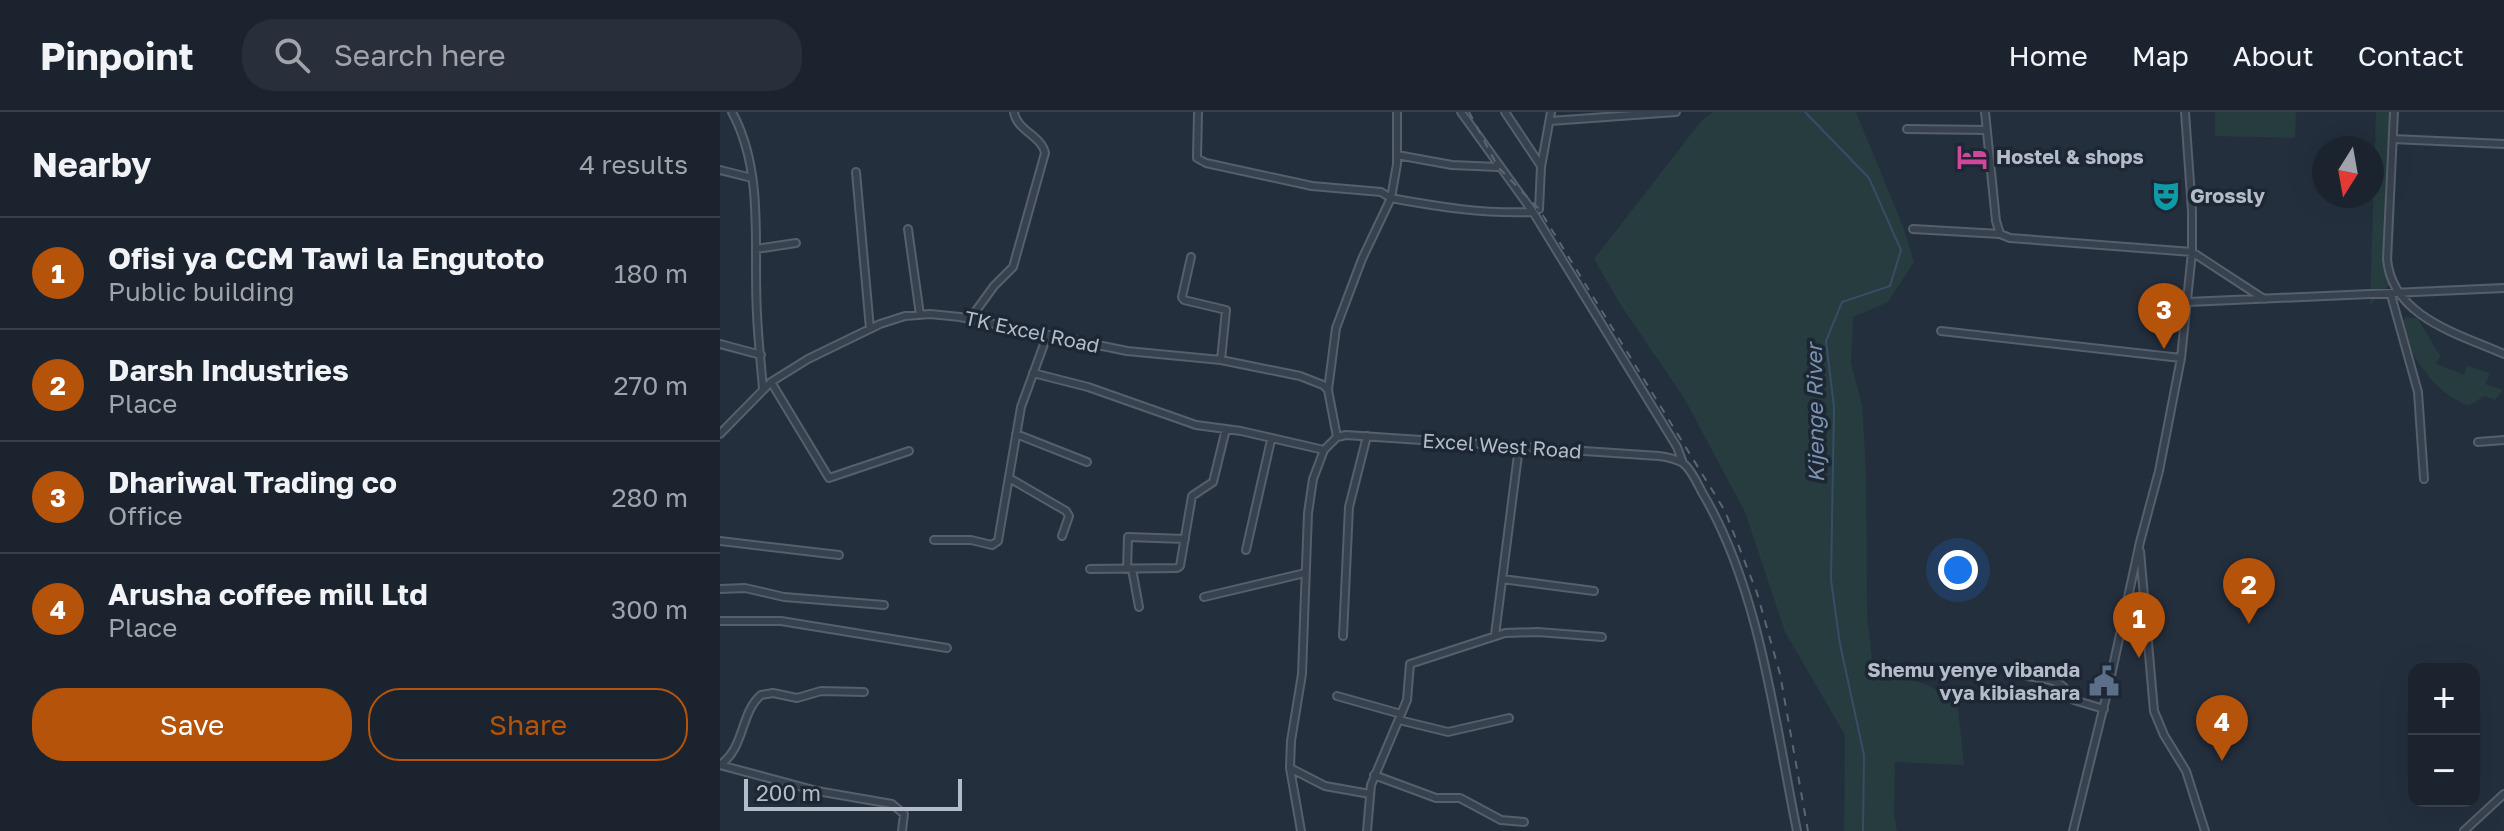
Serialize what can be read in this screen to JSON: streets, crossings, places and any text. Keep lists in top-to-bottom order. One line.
{"streets":{"street":["TK Excel Road","Excel West Road"]},"water":["Kijenge River"],"places":{"hotel":["Hostel & shops"],"theatre":["Grossly"],"public building":["Shemu yenye vibanda vya kibiashara"]},"scale_bar":"200 m","north":"bottom","page":{"header":"Pinpoint","search":"Search here","nav":["Home","Map","About","Contact"],"heading":["Nearby","4 results"],"list":[{"mark":"1","name":"Ofisi ya CCM Tawi la Engutoto","note":"Public building","value":"180 m"},{"mark":"2","name":"Darsh Industries","note":"Place","value":"270 m"},{"mark":"3","name":"Dhariwal Trading co","note":"Office","value":"280 m"},{"mark":"4","name":"Arusha coffee mill Ltd","note":"Place","value":"300 m"}],"pins":["3","2","1","4"],"map_buttons":["+","−"],"buttons":["Save","Share"],"scale":"200 m"}}
